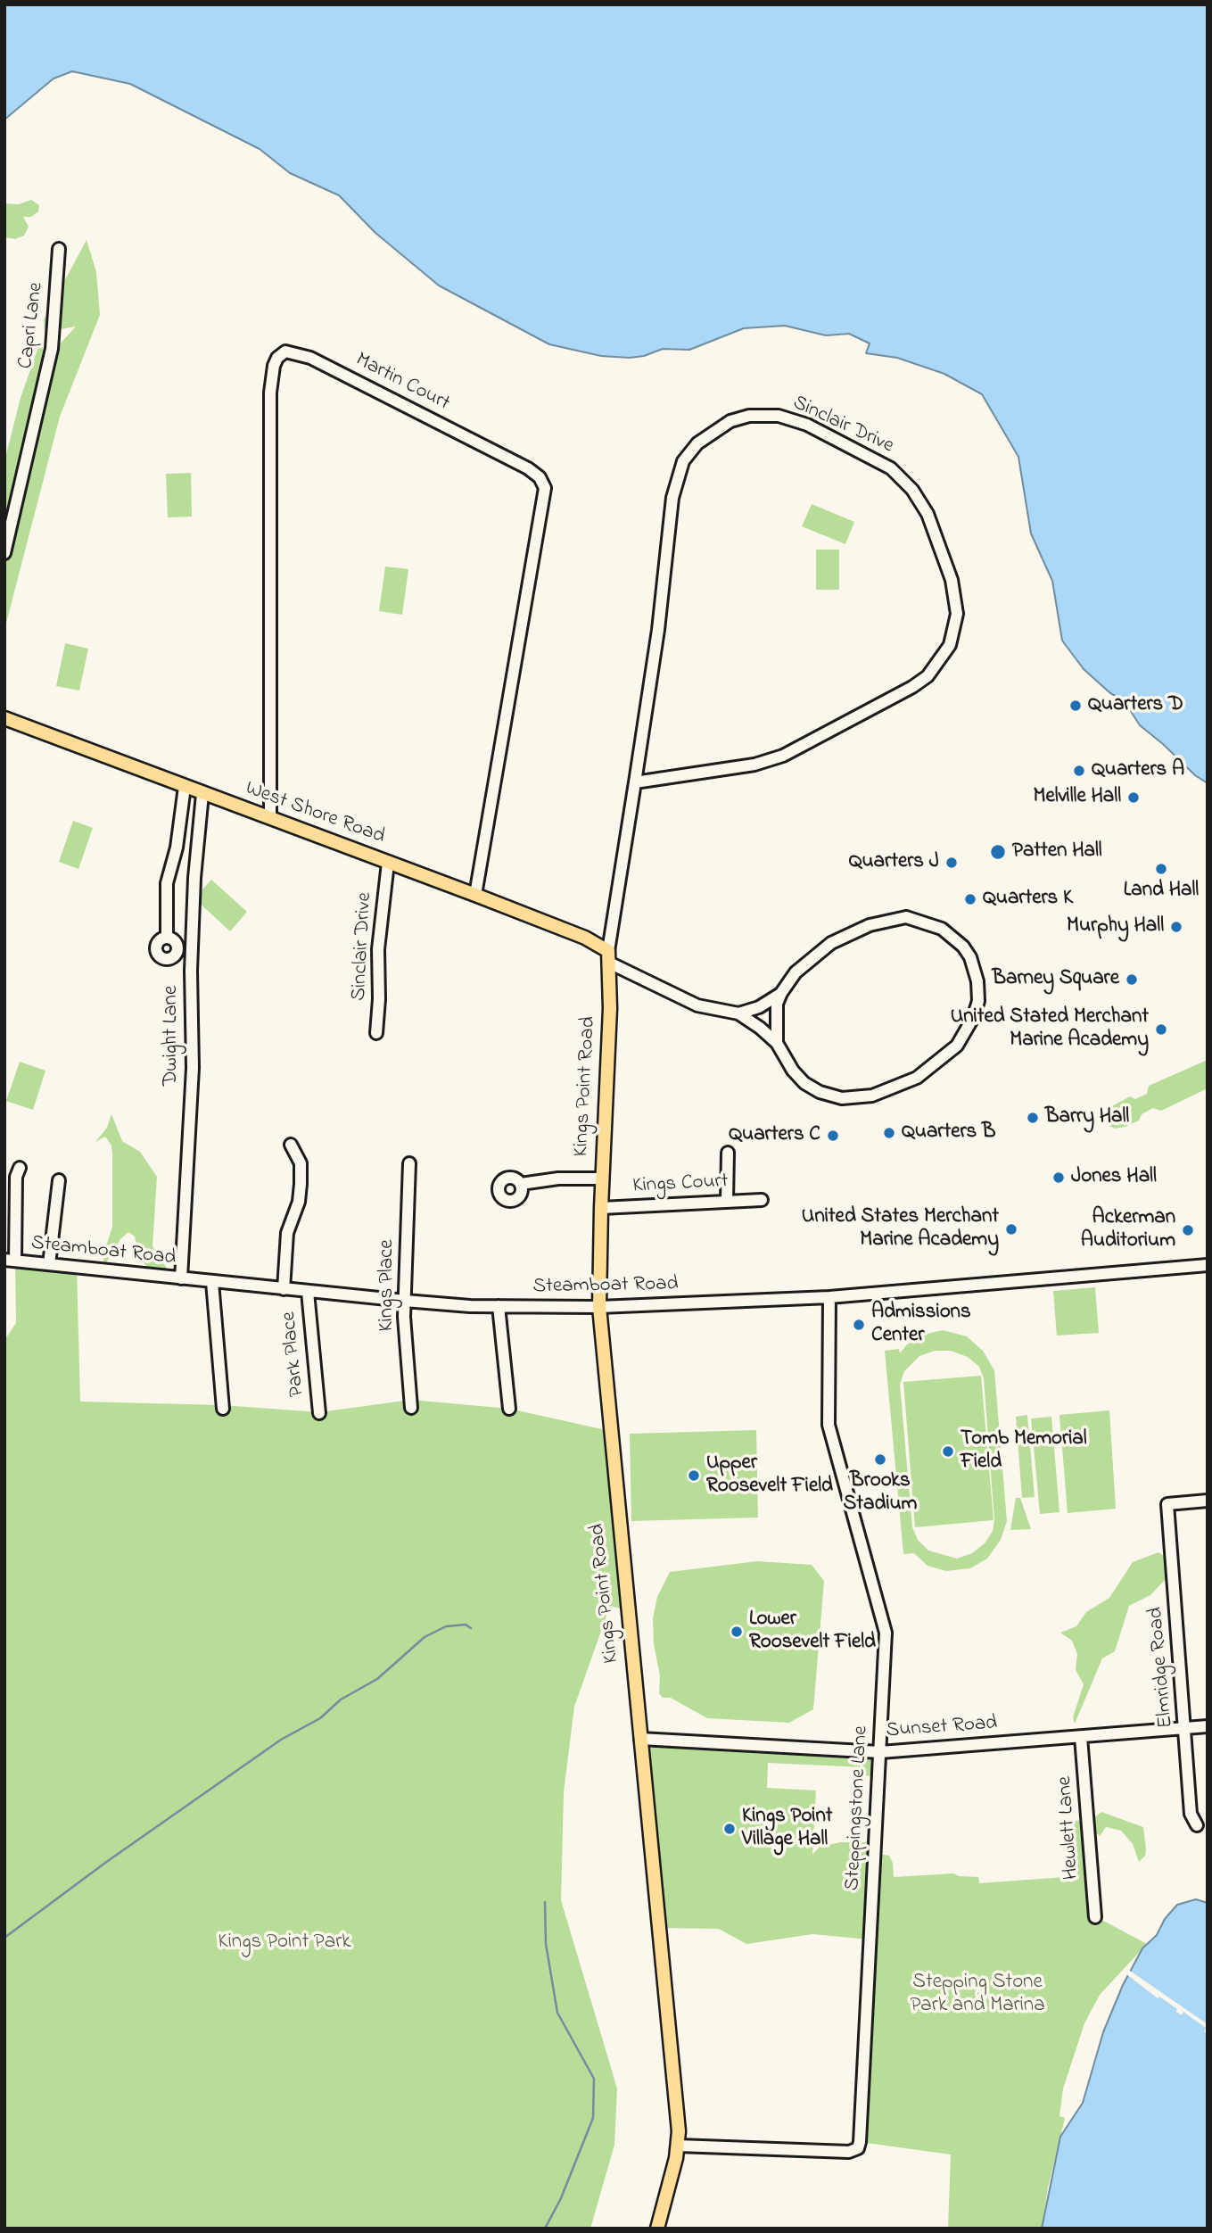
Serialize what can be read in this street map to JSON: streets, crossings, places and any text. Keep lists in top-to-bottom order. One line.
{"streets":{"main road":["West Shore Road","Kings Point Road"],"street":["Capri Lane","Martin Court","Sinclair Drive","Dwight Lane","Kings Court","Steamboat Road","Kings Place","Park Place","Elmridge Road","Sunset Road","Steppingstone Lane","Hewlett Lane"]},"crossings":[["Martin Court","West Shore Road"],["Sinclair Drive","West Shore Road"],["Sinclair Drive","Kings Point Road"],["West Shore Road","Dwight Lane"],["West Shore Road","Kings Point Road"],["Dwight Lane","Steamboat Road"],["Kings Point Road","Kings Court"],["Kings Point Road","Steamboat Road"],["Kings Point Road","Sunset Road"],["Kings Point Road","Steppingstone Lane"],["Steamboat Road","Kings Place"],["Steamboat Road","Park Place"],["Steamboat Road","Steppingstone Lane"],["Elmridge Road","Sunset Road"],["Sunset Road","Steppingstone Lane"],["Sunset Road","Hewlett Lane"]],"parks":["Kings Point Park","Stepping Stone Park and Marina"],"places":["Quarters D","Quarters A","Melville Hall","Patten Hall","Quarters J","Land Hall","Quarters K","Murphy Hall","Barney Square","United Stated Merchant Marine Academy","Barry Hall","Quarters B","Quarters C","Jones Hall","United States Merchant Marine Academy","Ackerman Auditorium","Admissions Center","Tomb Memorial Field","Brooks Stadium","Upper Roosevelt Field","Lower Roosevelt Field","Kings Point Village Hall"]}
